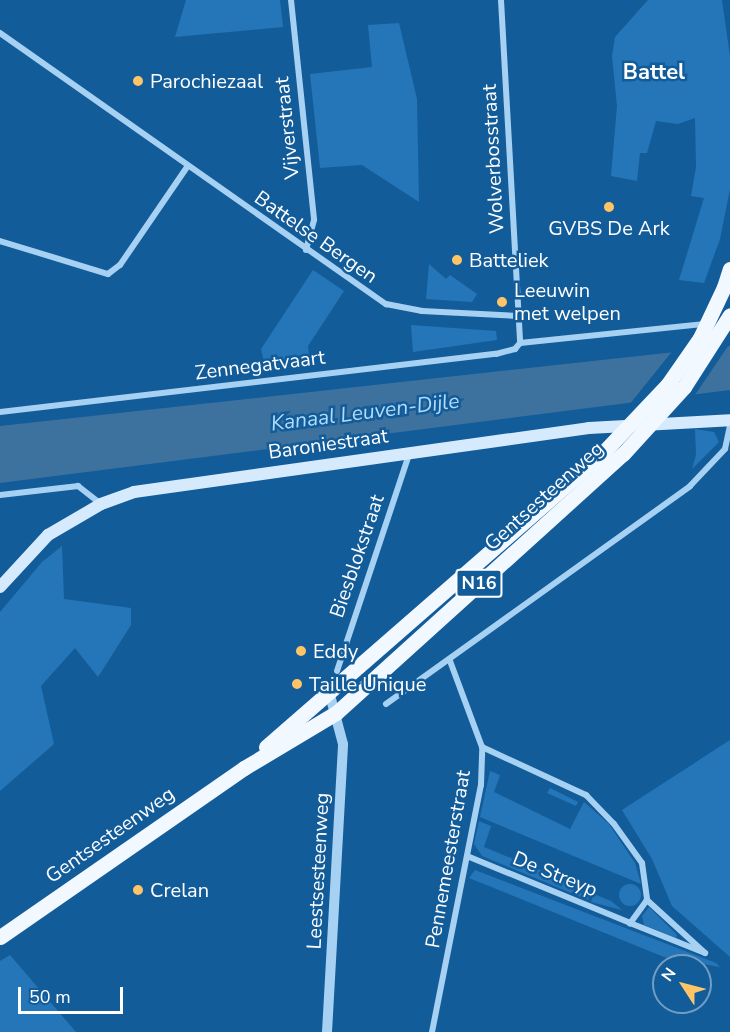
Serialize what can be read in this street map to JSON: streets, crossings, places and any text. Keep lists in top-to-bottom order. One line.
{"streets":{"main road":["Baroniestraat","Gentsesteenweg","N16"],"street":["Vijverstraat","Wolverbosstraat","Battelse Bergen","Zennegatvaart","Biesblokstraat","Pennemeesterstraat","Leestsesteenweg","De Streyp"]},"crossings":[["Vijverstraat","Battelse Bergen"],["Wolverbosstraat","Battelse Bergen"],["Baroniestraat","Biesblokstraat"],["Gentsesteenweg","Leestsesteenweg"],["Pennemeesterstraat","De Streyp"]],"districts":["Battel"],"water":["Kanaal Leuven-Dijle"],"places":["Parochiezaal","GVBS De Ark","Batteliek","Leeuwin met welpen","Eddy","Taille Unique","Crelan"],"scale_bar":"50 m","north":"top left"}
